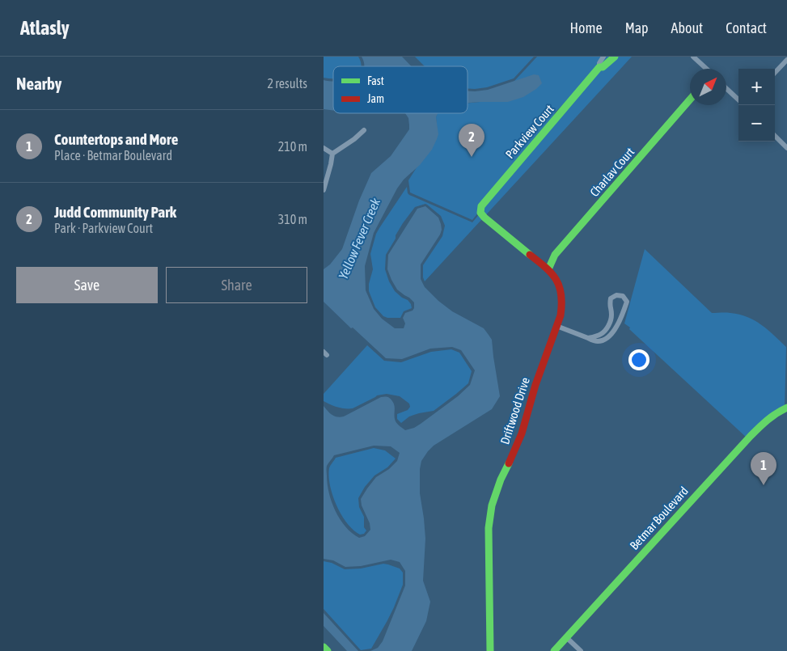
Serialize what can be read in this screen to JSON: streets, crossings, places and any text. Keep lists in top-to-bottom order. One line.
{"streets":{"street":["Parkview Court","Charlav Court","Driftwood Drive","Betmar Boulevard"]},"crossings":[["Parkview Court","Driftwood Drive"],["Charlav Court","Driftwood Drive"]],"water":["Yellow Fever Creek"],"legend":["Fast","Jam"],"north":"top right","page":{"header":"Atlasly","nav":["Home","Map","About","Contact"],"heading":["Nearby","2 results"],"map_buttons":["+","−"],"list":[{"mark":"1","name":"Countertops and More","note":"Place · Betmar Boulevard","value":"210 m"},{"mark":"2","name":"Judd Community Park","note":"Park · Parkview Court","value":"310 m"}],"pins":["2","1"],"buttons":["Save","Share"]}}
